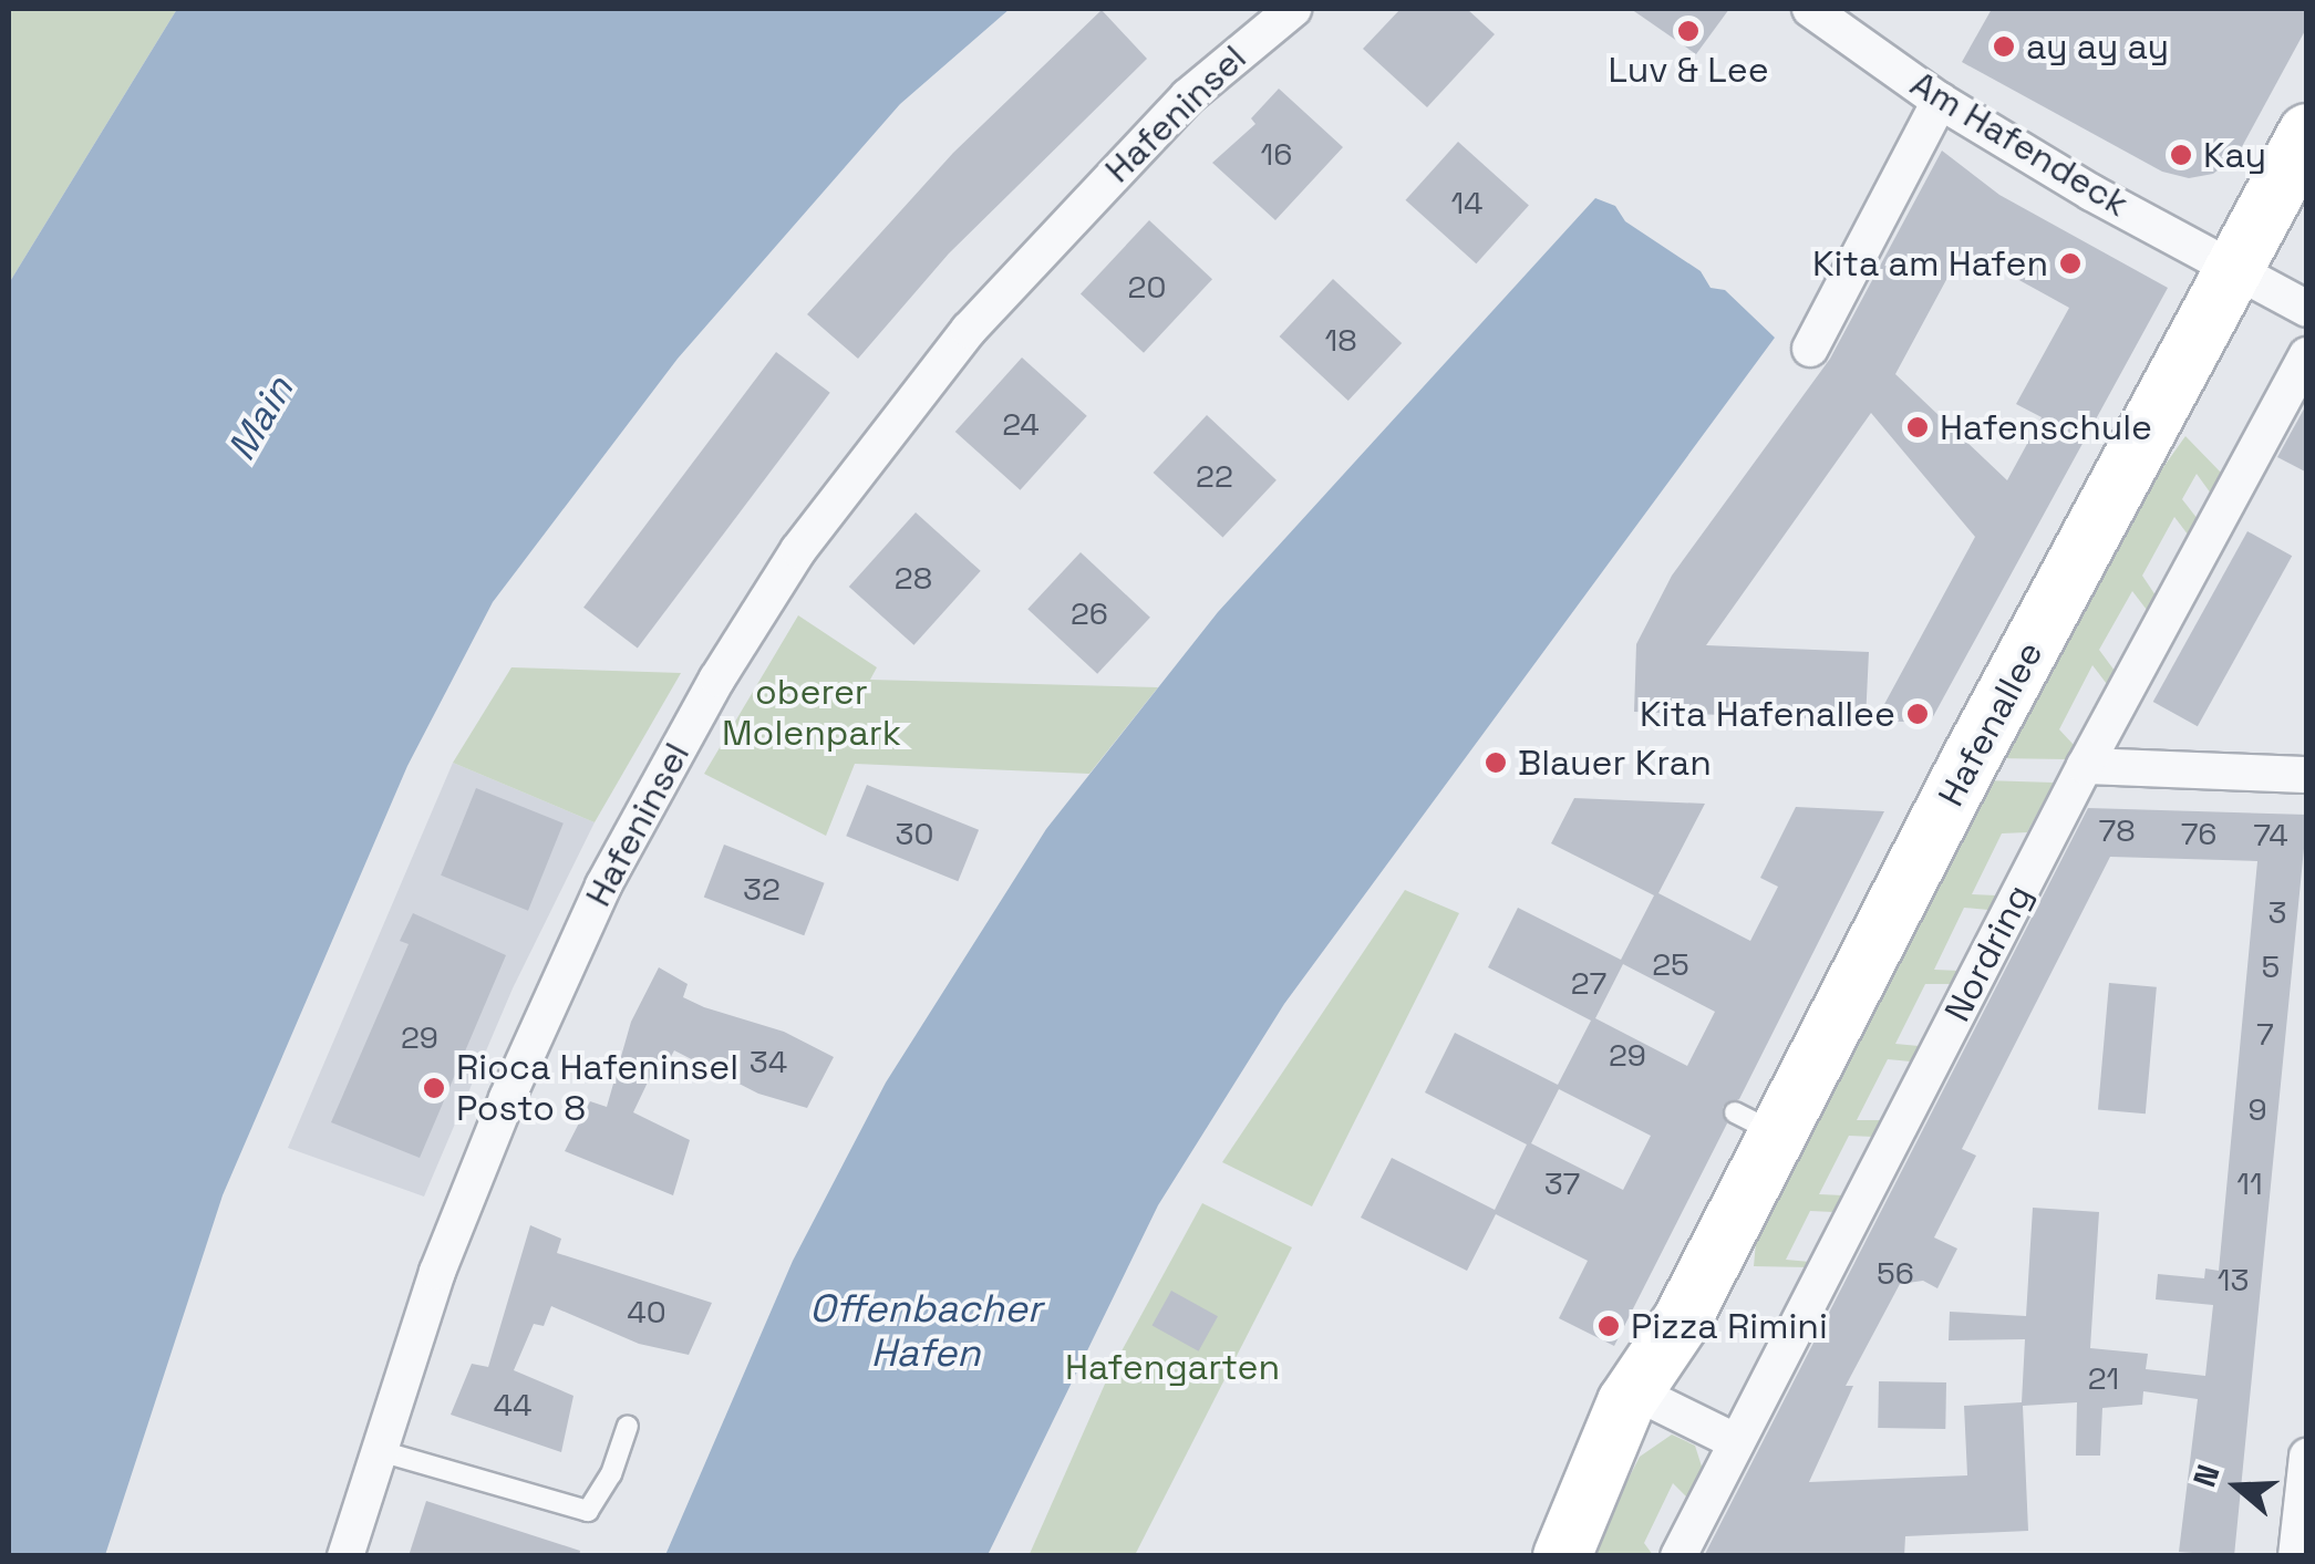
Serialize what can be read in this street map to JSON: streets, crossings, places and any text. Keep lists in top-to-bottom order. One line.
{"streets":{"main road":["Hafenallee"],"street":["Hafeninsel","Am Hafendeck","Nordring"]},"crossings":[["Am Hafendeck","Hafenallee"]],"water":["Main","Offenbacher Hafen"],"parks":["oberer Molenpark","Hafengarten"],"places":["Luv & Lee","ay ay ay","Kay","Kita am Hafen","Hafenschule","Kita Hafenallee","Blauer Kran","Rioca Hafeninsel Posto 8","Pizza Rimini"],"house_numbers":["16","14","20","18","24","22","28","26","78","30","76","74","32","3","25","5","27","7","29","29","34","9","37","11","56","13","40","21","44"],"north":"left"}
